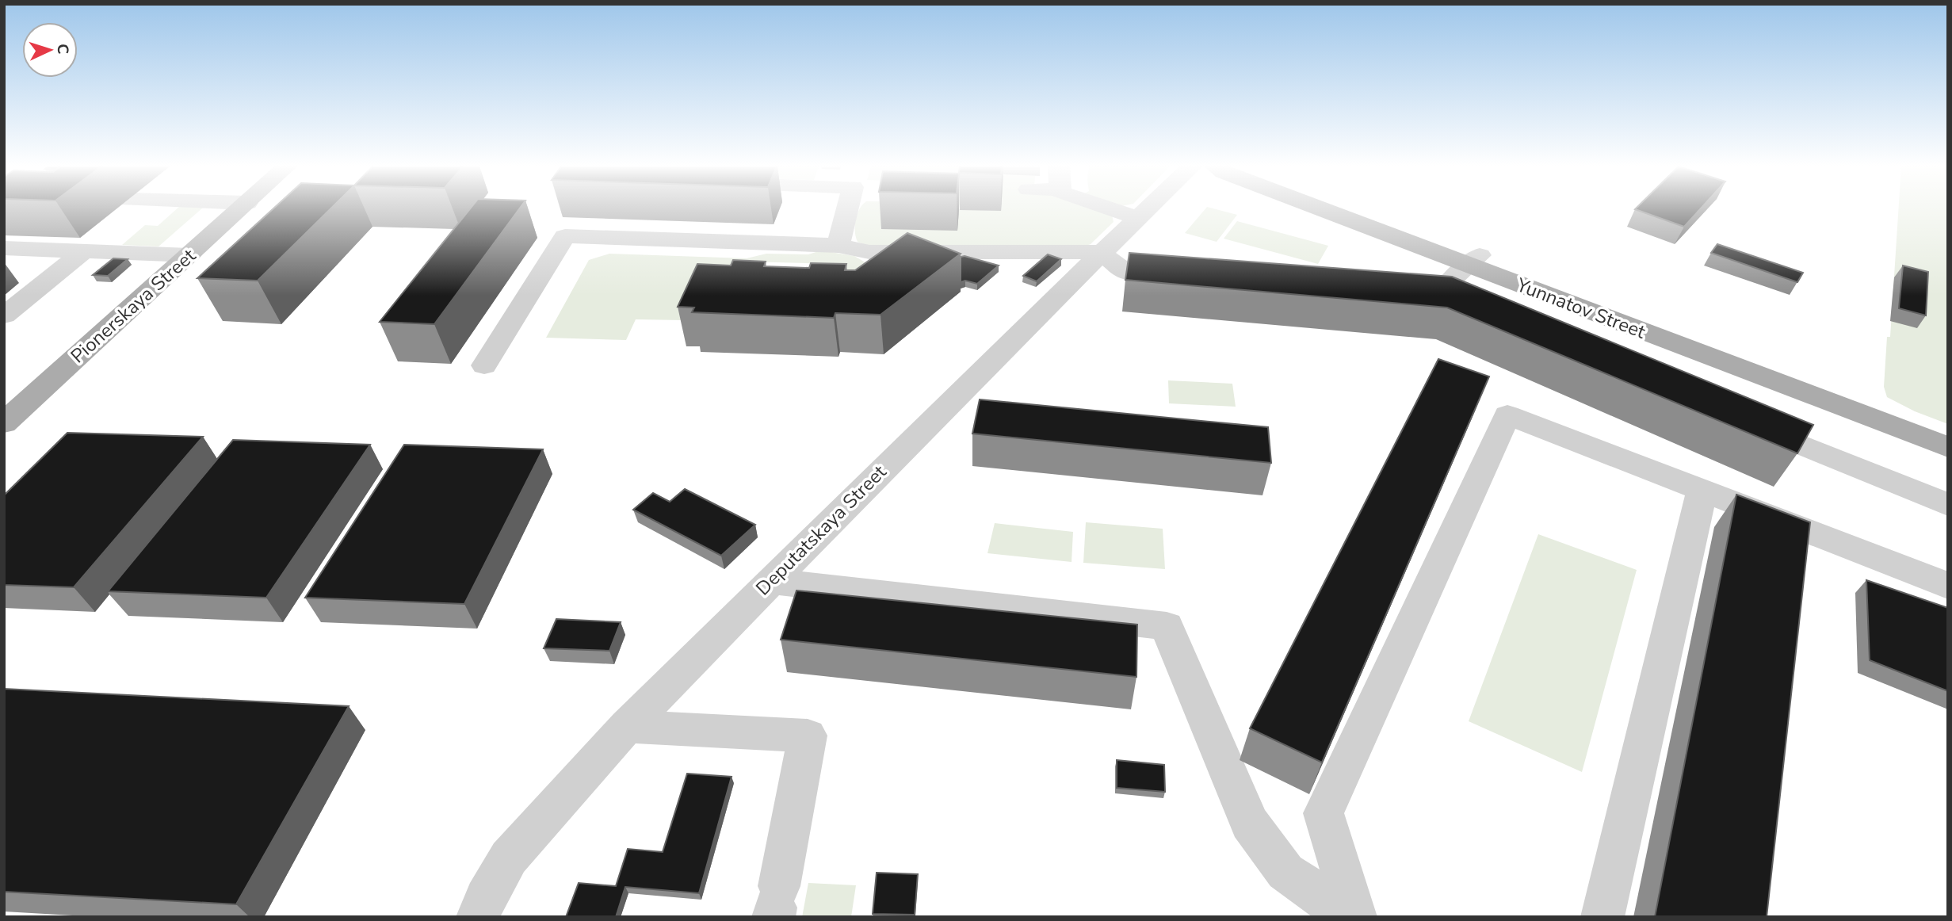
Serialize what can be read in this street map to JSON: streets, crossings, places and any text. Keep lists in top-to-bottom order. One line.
{"streets":{"main road":["Pionerskaya Street","Yunnatov Street"],"street":["Deputatskaya Street"]},"north":"right"}
